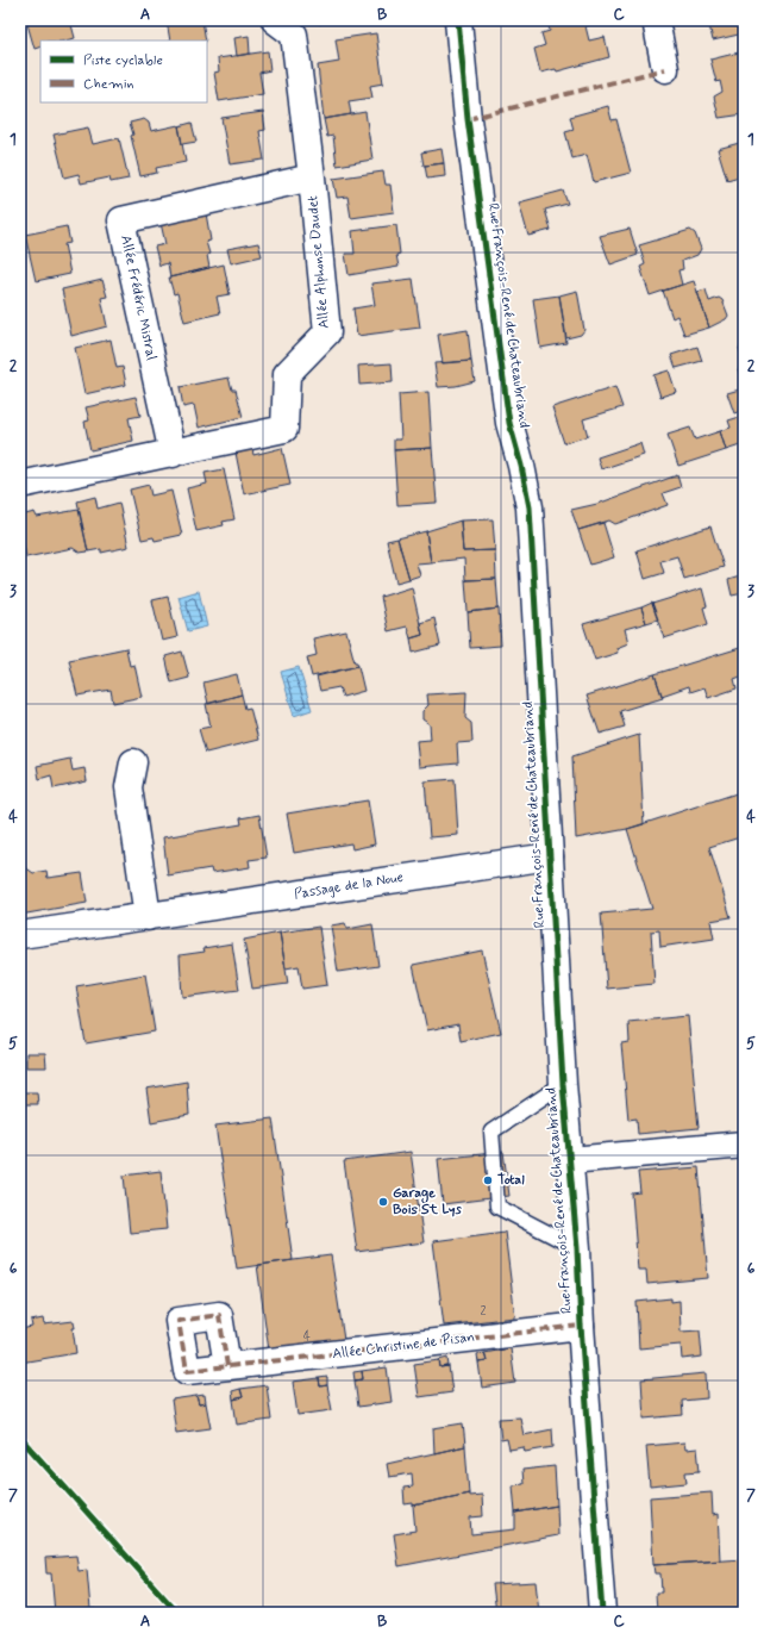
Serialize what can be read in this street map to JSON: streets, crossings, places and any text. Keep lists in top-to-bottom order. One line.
{"streets":{"street":["Allée Alphonse Daudet","Allée Frédéric Mistral","Rue François-René de Chateaubriand","Passage de la Noue","Allée Christine de Pisan"]},"crossings":[["Allée Alphonse Daudet","Allée Frédéric Mistral"],["Rue François-René de Chateaubriand","Passage de la Noue"],["Rue François-René de Chateaubriand","Allée Christine de Pisan"]],"places":["Total","Garage Bois St Lys"],"house_numbers":["2","4"],"legend":["Piste cyclable","Chemin"],"grid":{"columns":["A","B","C"],"rows":["1","2","3","4","5","6","7"]}}
